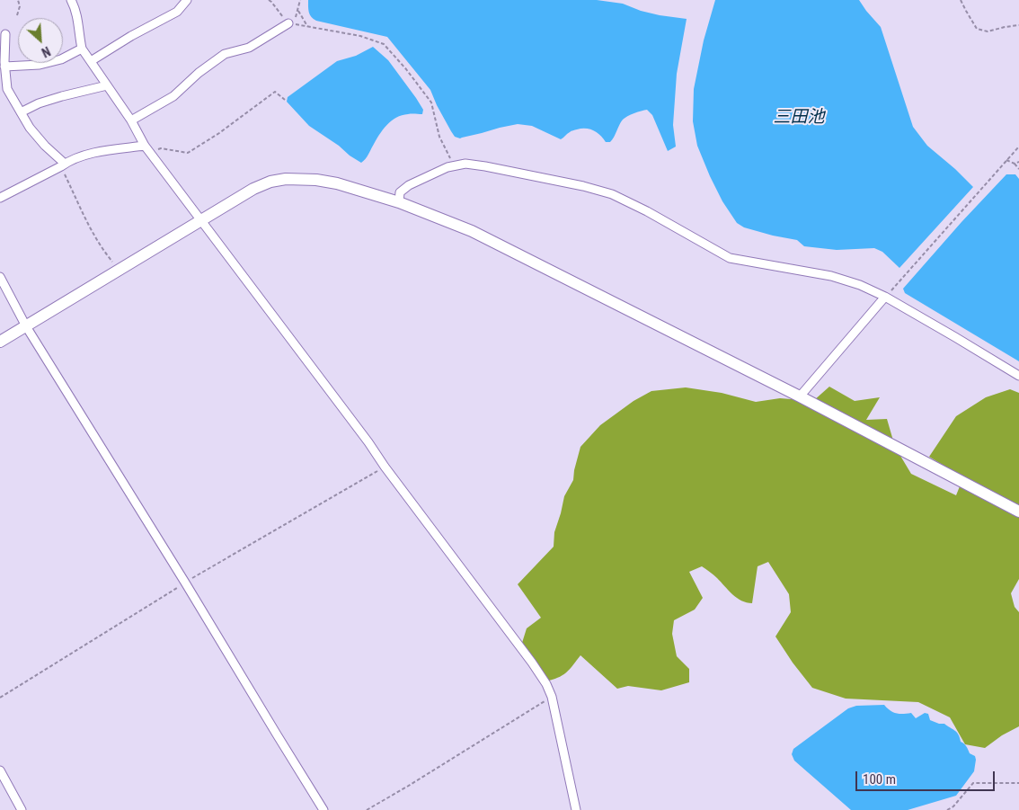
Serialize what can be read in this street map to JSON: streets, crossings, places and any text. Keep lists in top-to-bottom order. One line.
{"water":["三田池"],"scale_bar":"100 m","north":"bottom right"}
